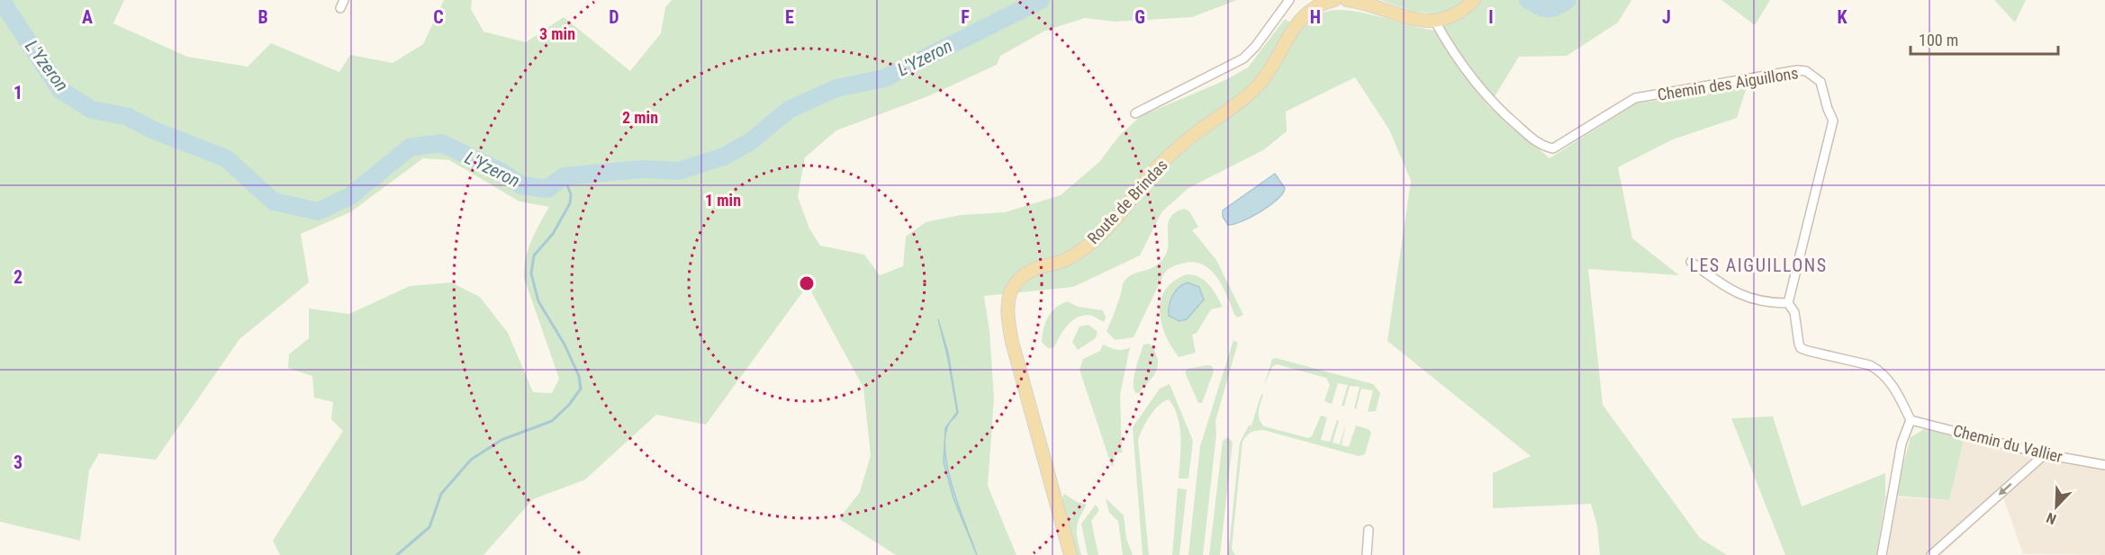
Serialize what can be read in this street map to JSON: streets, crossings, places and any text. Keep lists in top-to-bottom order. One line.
{"streets":{"main road":["Route de Brindas"],"street":["Chemin des Aiguillons","Chemin du Vallier"]},"districts":["LES AIGUILLONS"],"water":["L'Yzeron"],"scale_bar":"100 m","north":"bottom left","grid":{"columns":["A","B","C","D","E","F","G","H","I","J","K"],"rows":["1","2","3"]},"rings":["3 min","2 min","1 min"]}
